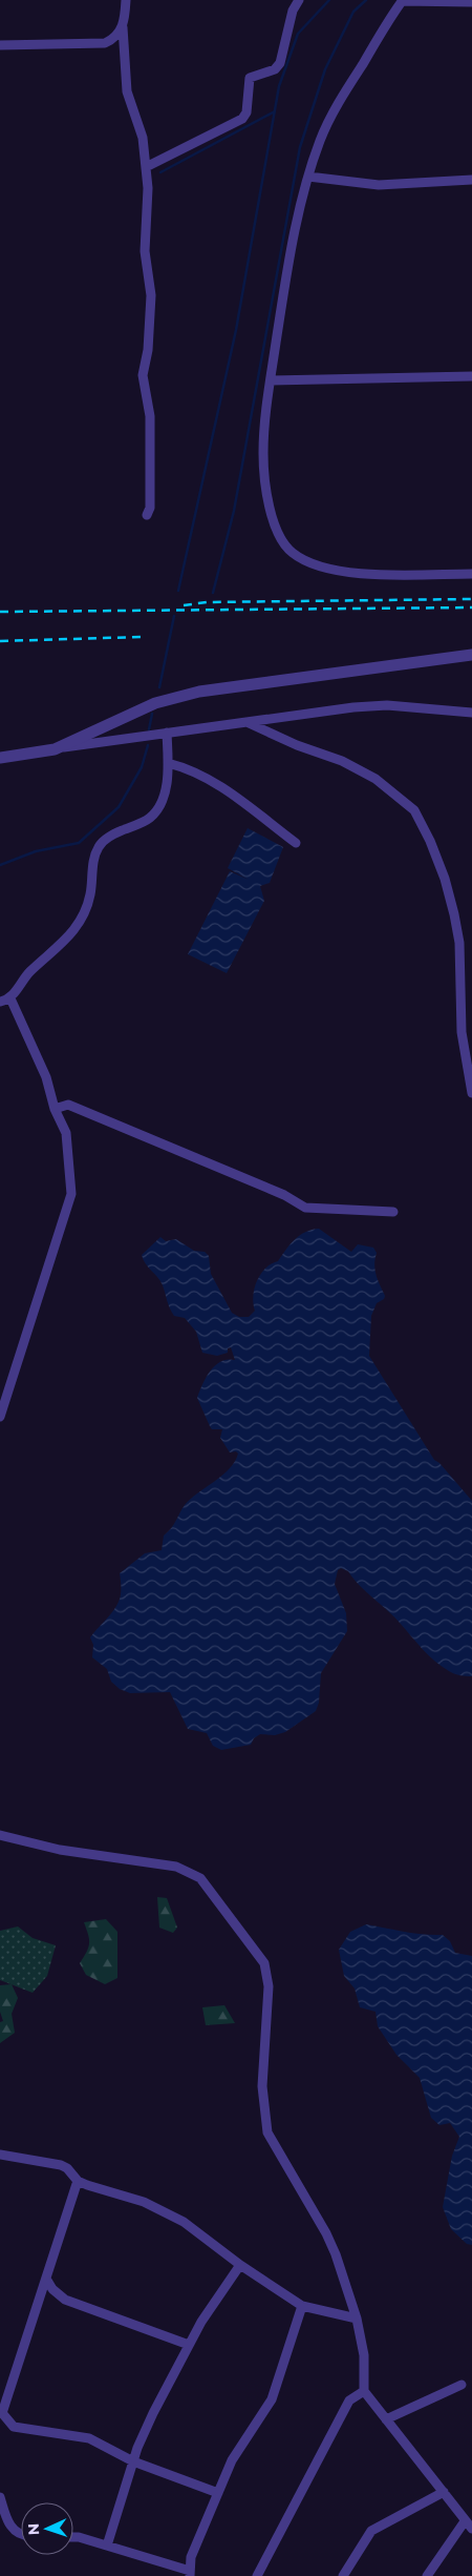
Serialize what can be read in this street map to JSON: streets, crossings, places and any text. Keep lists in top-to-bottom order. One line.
{"north":"left"}
